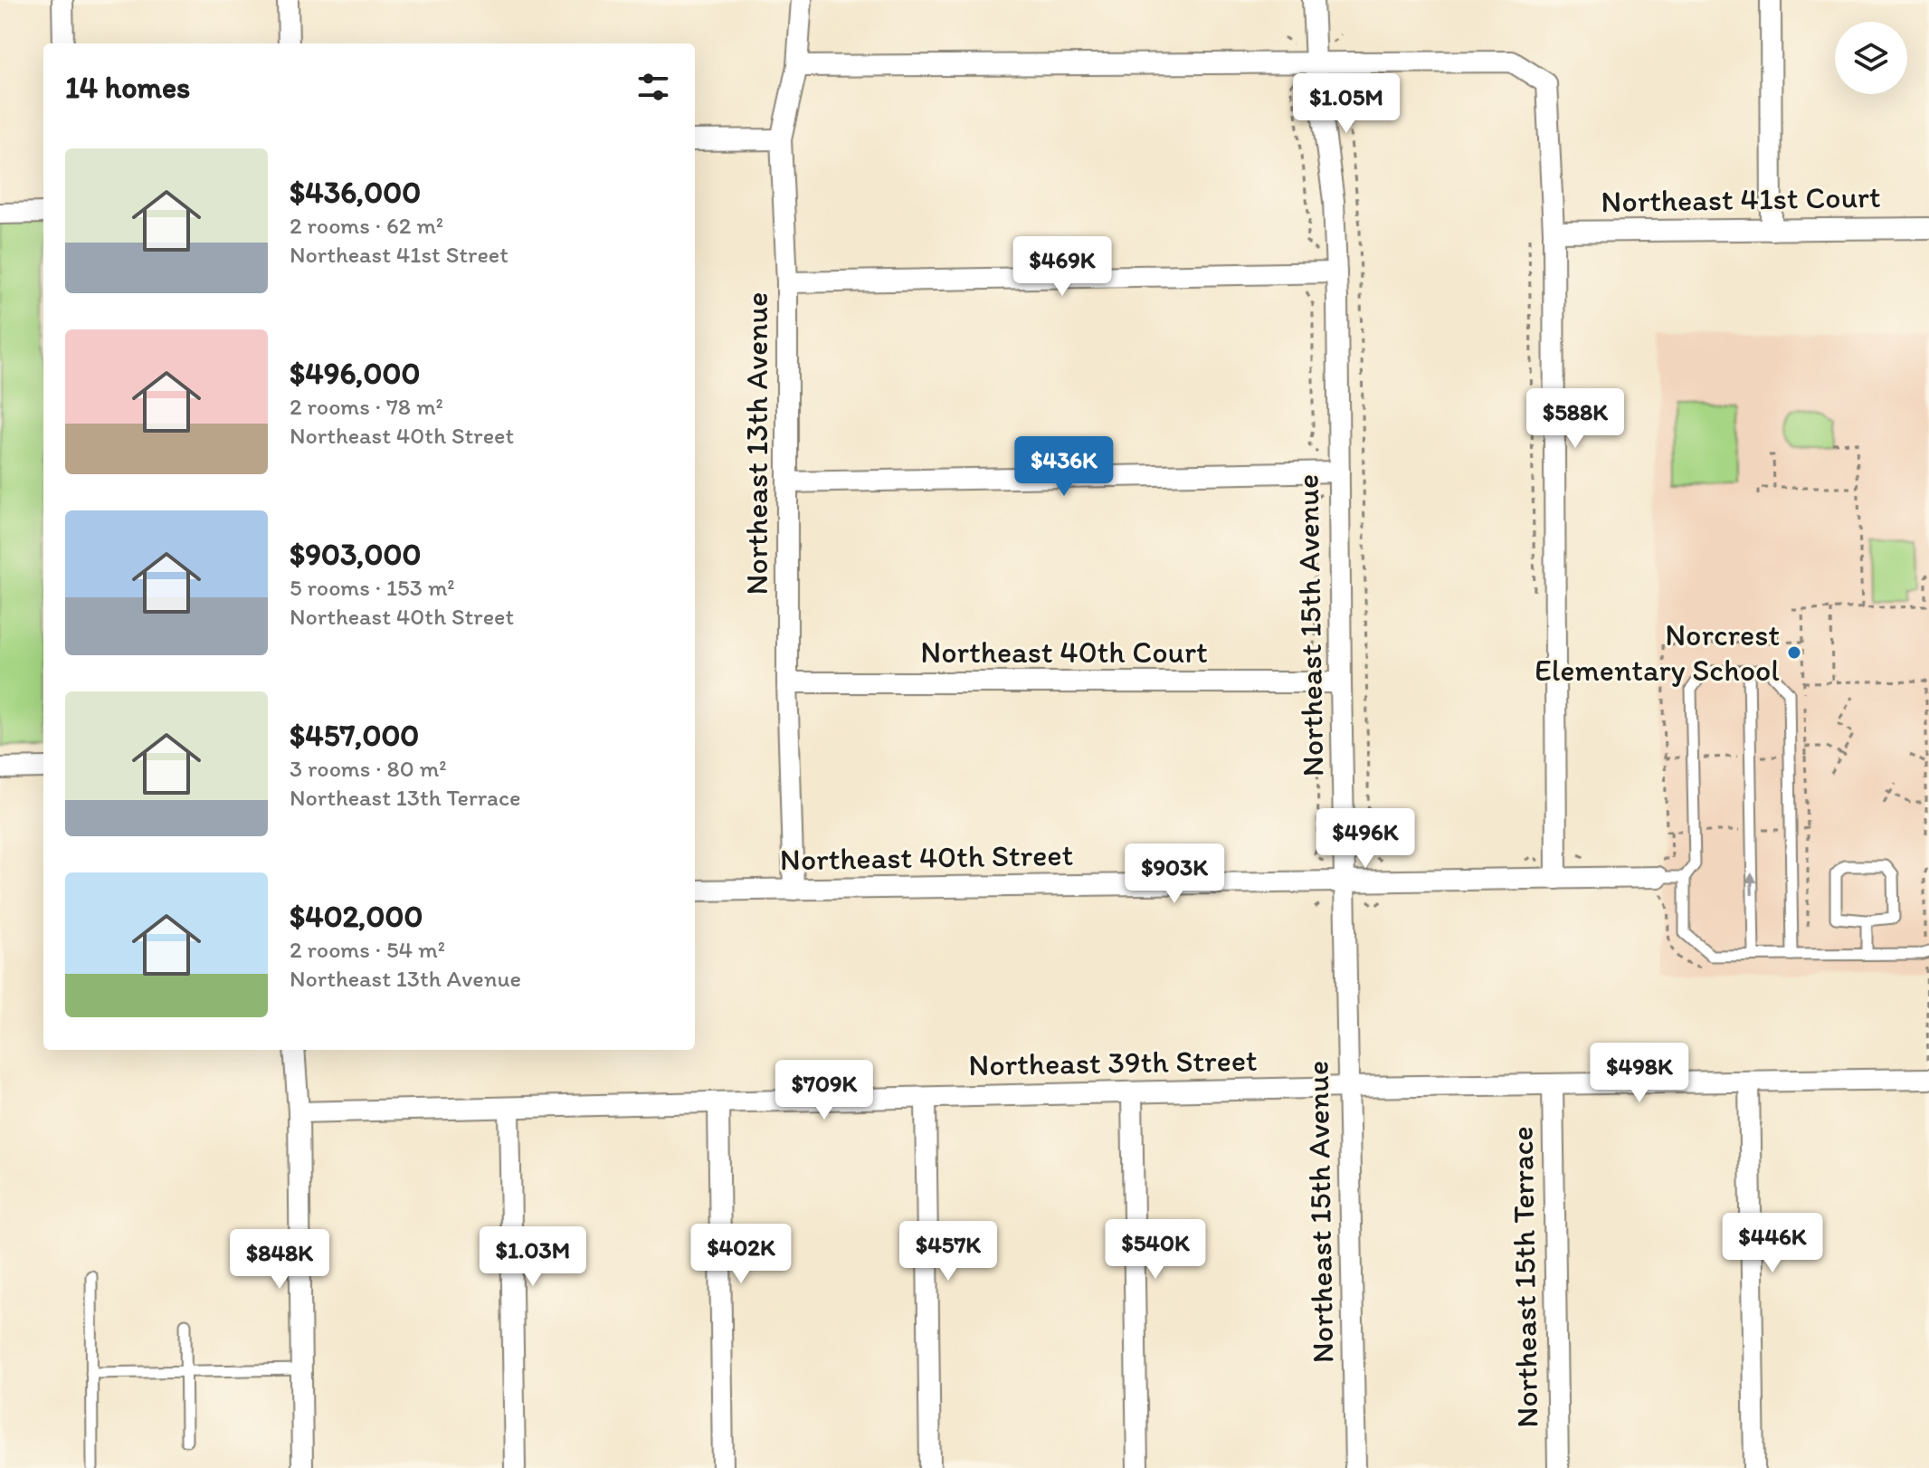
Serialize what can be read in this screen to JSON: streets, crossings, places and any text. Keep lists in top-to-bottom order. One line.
{"streets":{"street":["Northeast 41st Court","Northeast 13th Avenue","Northeast 15th Avenue","Northeast 40th Court","Northeast 40th Street","Northeast 39th Street","Northeast 15th Terrace"]},"crossings":[["Northeast 13th Avenue","Northeast 40th Court"],["Northeast 13th Avenue","Northeast 40th Street"],["Northeast 15th Avenue","Northeast 40th Court"],["Northeast 15th Avenue","Northeast 40th Street"],["Northeast 15th Avenue","Northeast 39th Street"],["Northeast 39th Street","Northeast 15th Terrace"]],"places":["Norcrest Elementary School"],"page":{"heading":"14 homes","price":["$1.05M","$469K","$588K","$436K","$496K","$903K","$498K","$709K","$446K","$540K","$457K","$402K","$1.03M","$848K"],"list":[{"name":"$436,000","note":"2 rooms · 62 m² · Northeast 41st Street"},{"name":"$496,000","note":"2 rooms · 78 m² · Northeast 40th Street"},{"name":"$903,000","note":"5 rooms · 153 m² · Northeast 40th Street"},{"name":"$457,000","note":"3 rooms · 80 m² · Northeast 13th Terrace"},{"name":"$402,000","note":"2 rooms · 54 m² · Northeast 13th Avenue"}]}}
